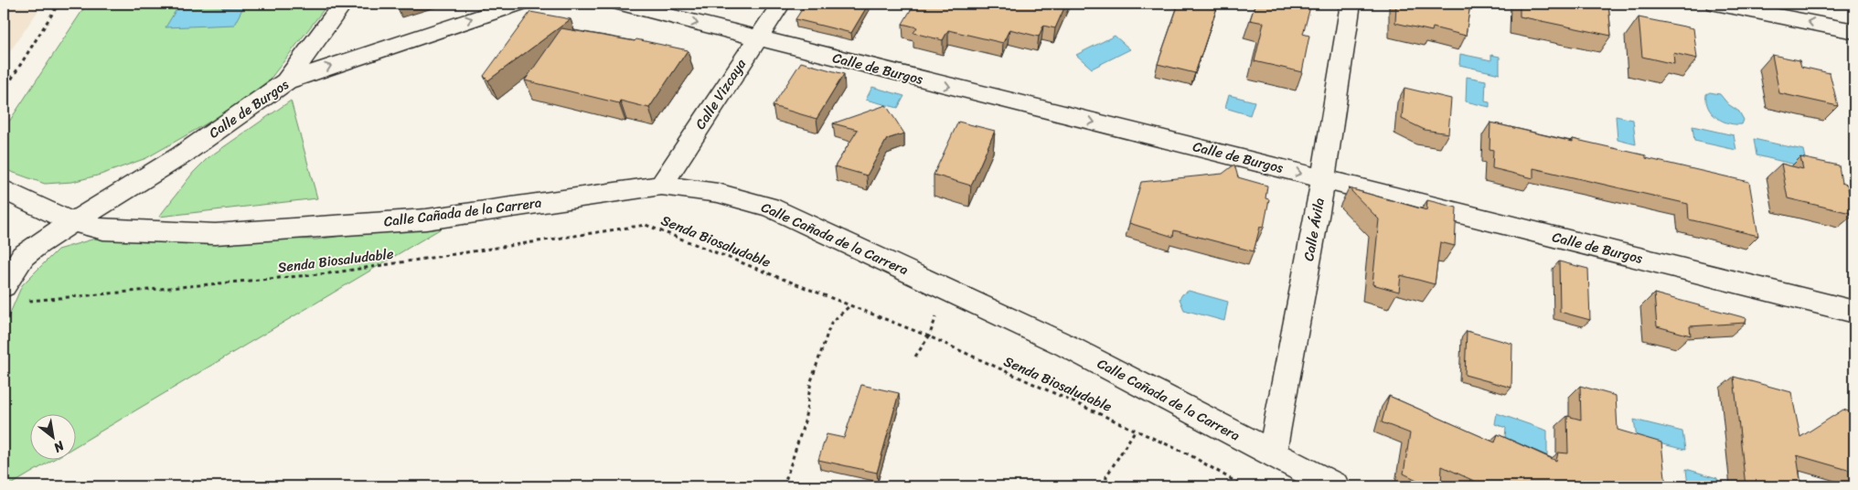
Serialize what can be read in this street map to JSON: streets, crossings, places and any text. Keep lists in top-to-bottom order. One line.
{"streets":{"street":["Calle de Burgos","Calle Vizcaya","Calle Cañada de la Carrera","Calle Ávila"],"path":["Senda Biosaludable"]},"crossings":[["Calle de Burgos","Calle Vizcaya"],["Calle de Burgos","Calle Cañada de la Carrera"],["Calle de Burgos","Calle Ávila"],["Calle de Burgos","Senda Biosaludable"],["Calle Vizcaya","Calle Cañada de la Carrera"],["Calle Cañada de la Carrera","Calle Ávila"]],"one_way":["Calle de Burgos"],"north":"bottom right"}
